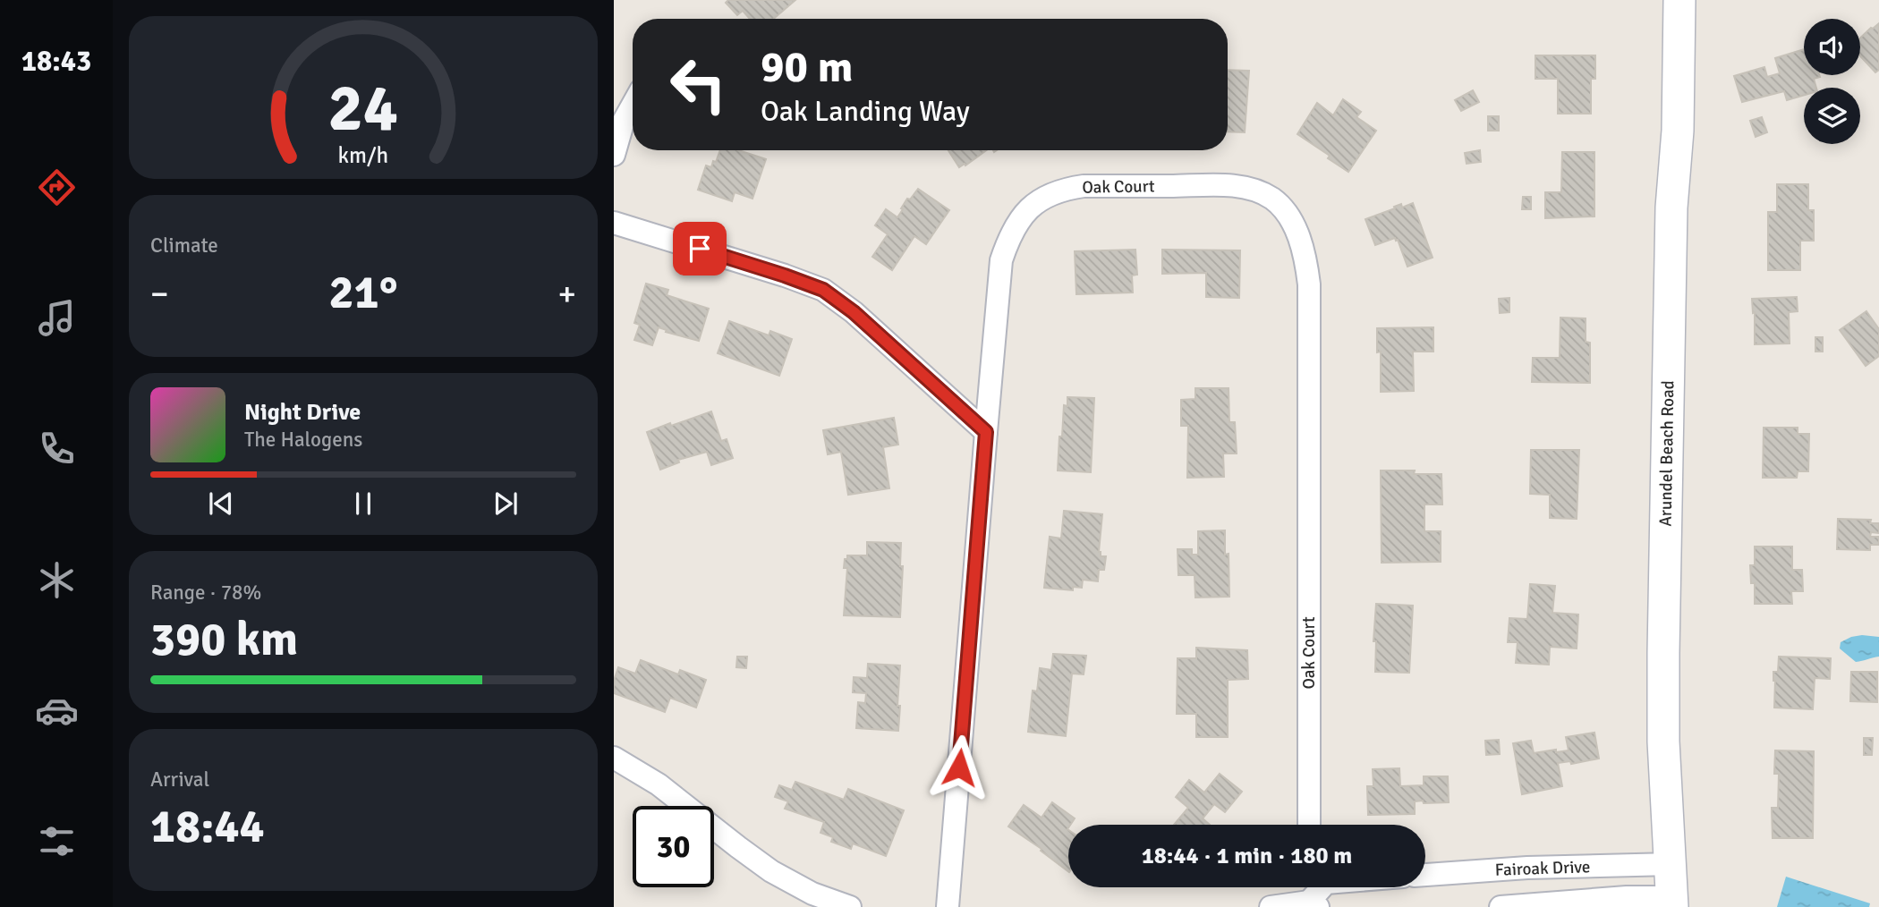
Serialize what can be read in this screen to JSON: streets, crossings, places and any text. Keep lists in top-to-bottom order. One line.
{"streets":{"street":["Oak Court","Arundel Beach Road","Fairoak Drive"]},"crossings":[["Arundel Beach Road","Fairoak Drive"]],"page":{"tabs":"18:43","turn":["90 m","Oak Landing Way"],"tile":["Climate",["Range · 78%","390 km"],["Arrival","18:44"]],"heat":["−","21°","+"],"song":["Night Drive","The Halogens"],"limit":"30","trip":"18:44 · 1 min · 180 m","gauge":["24","km/h"]}}
